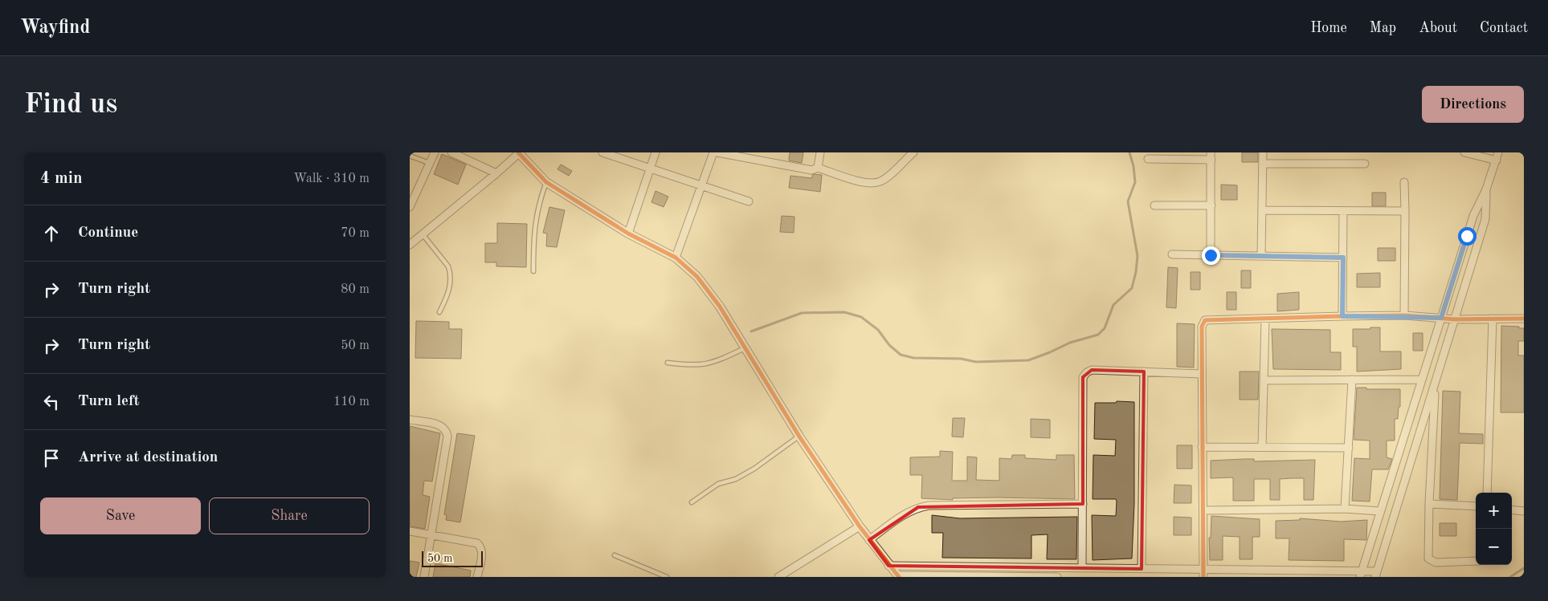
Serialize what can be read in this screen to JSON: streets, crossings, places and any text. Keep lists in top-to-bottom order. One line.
{"scale_bar":"50 m","page":{"header":"Wayfind","nav":["Home","Map","About","Contact"],"buttons":["Directions",["Save","Share"]],"title":"Find us","heading":["4 min","Walk · 310 m"],"list":[["Continue","70 m"],["Turn right","80 m"],["Turn right","50 m"],["Turn left","110 m"],"Arrive at destination"],"map_buttons":["+","−"],"scale":"50 m"}}
